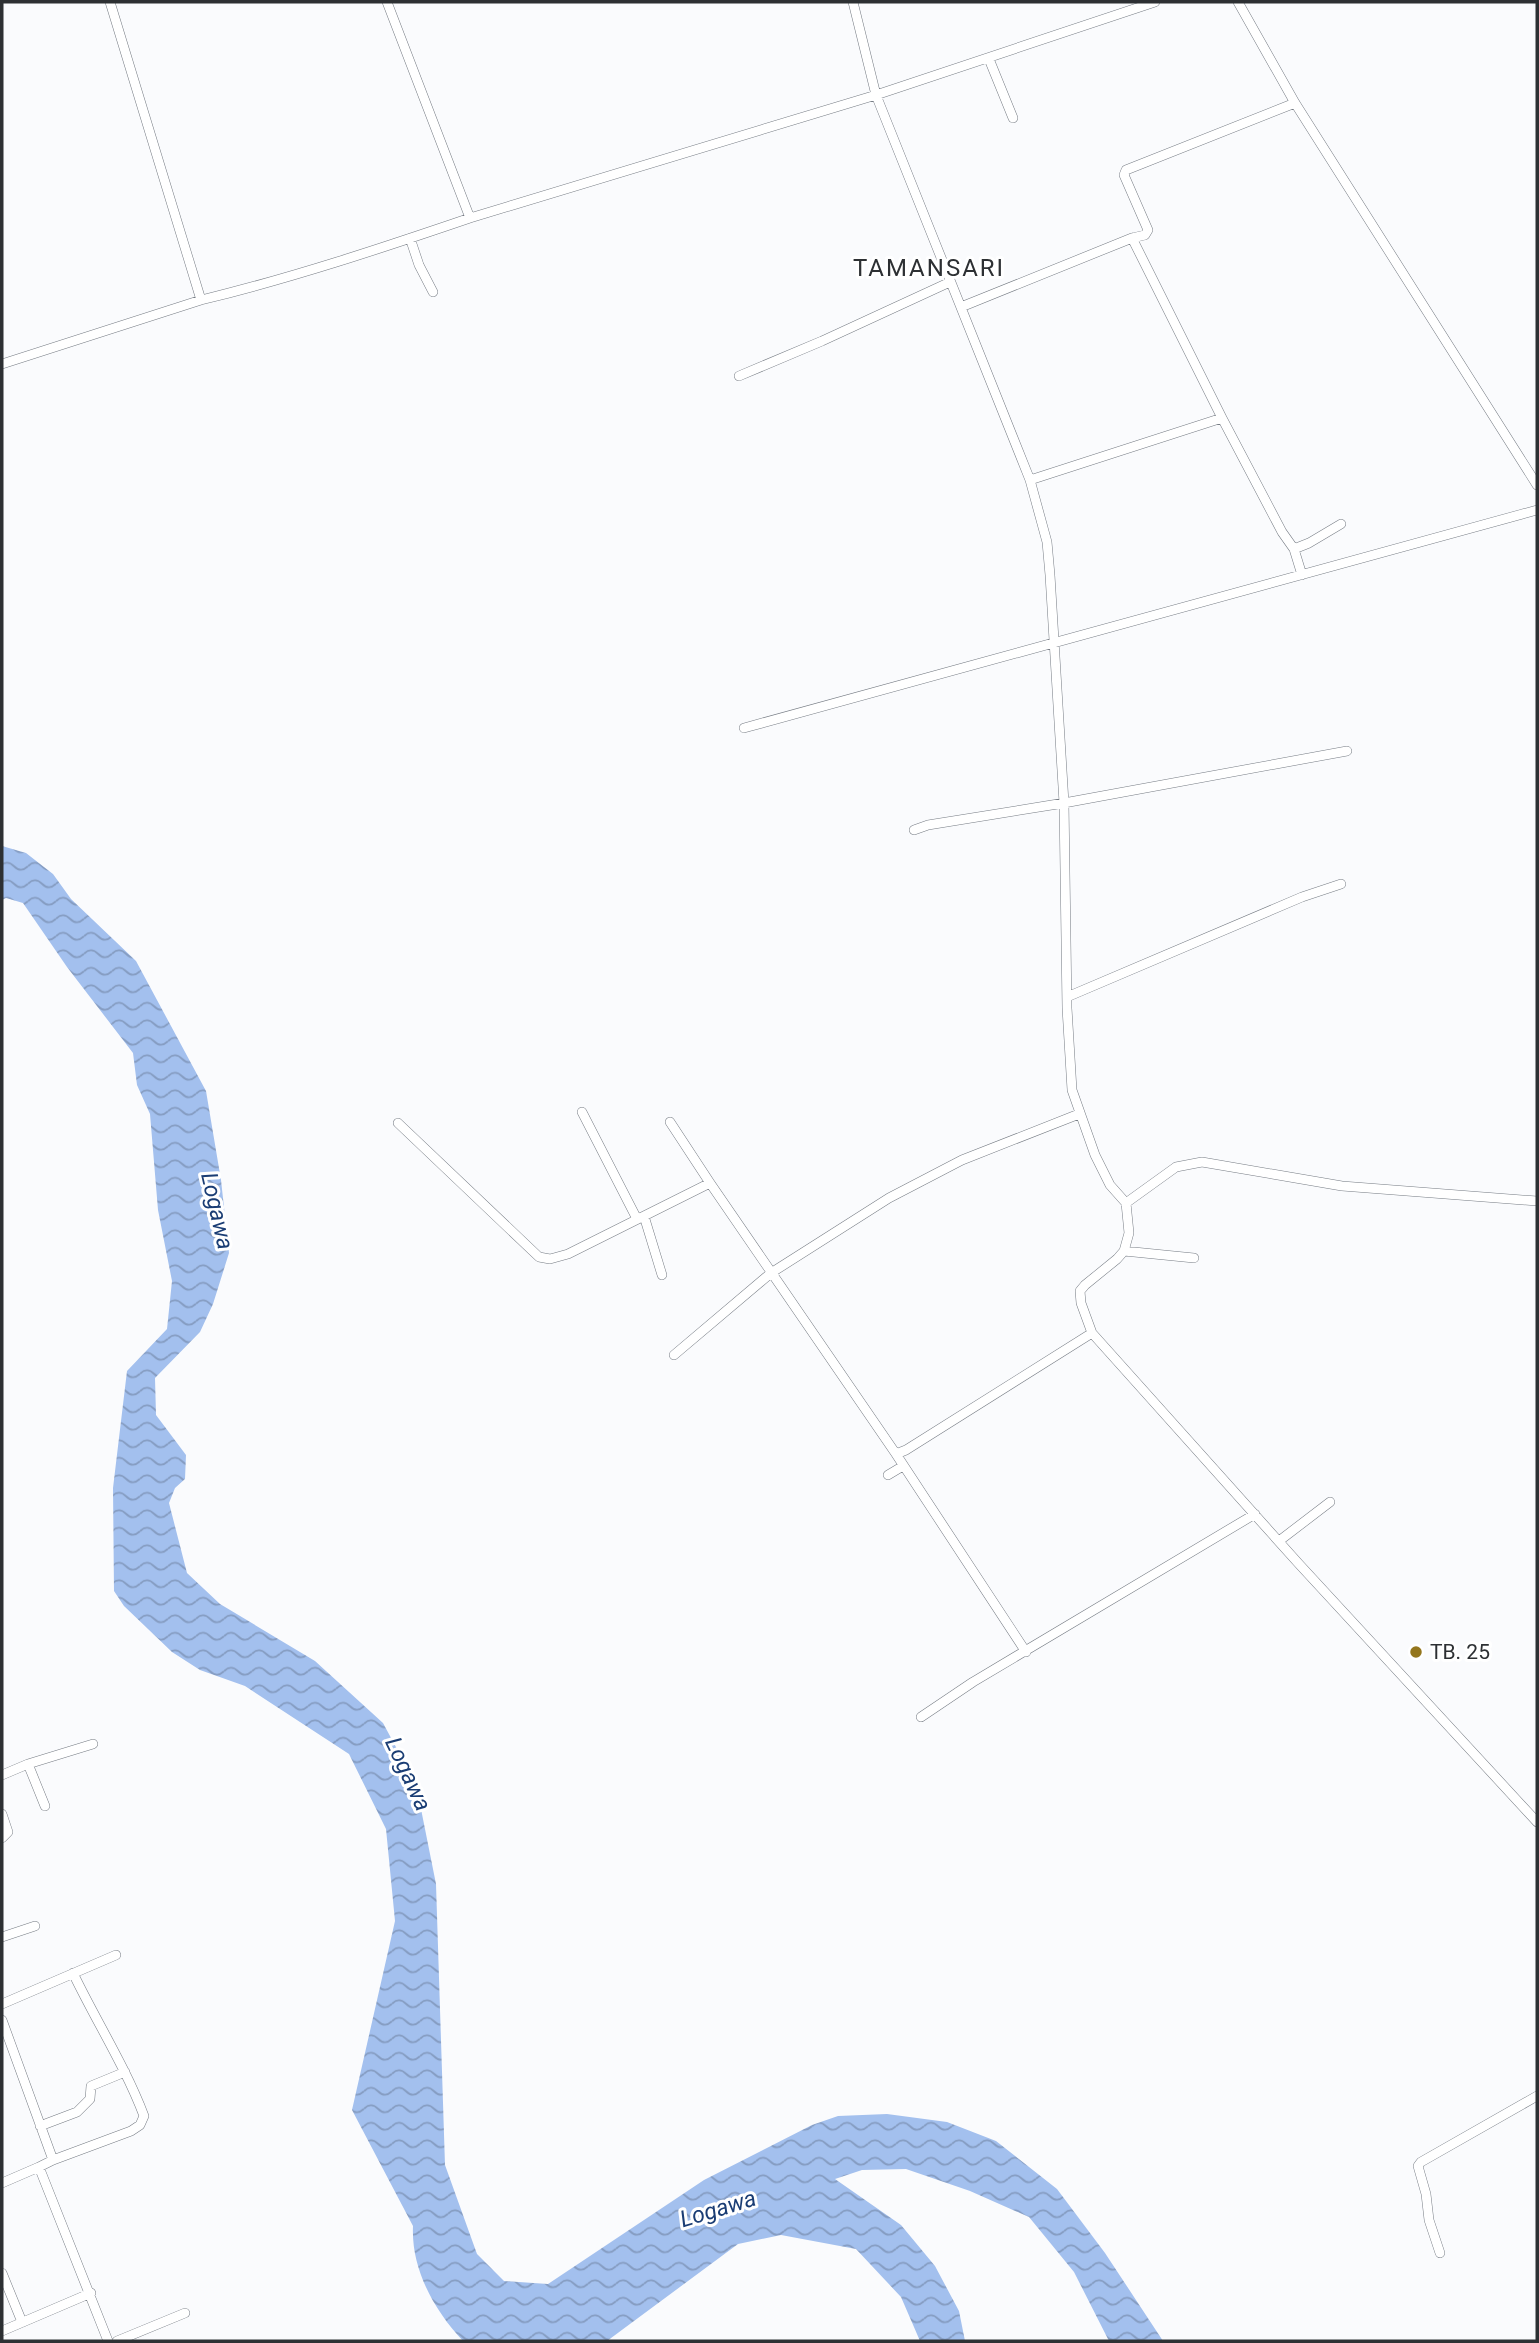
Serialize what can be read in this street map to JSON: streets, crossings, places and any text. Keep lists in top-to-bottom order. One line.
{"districts":["TAMANSARI"],"water":["Logawa"],"places":["TB. 25"]}
